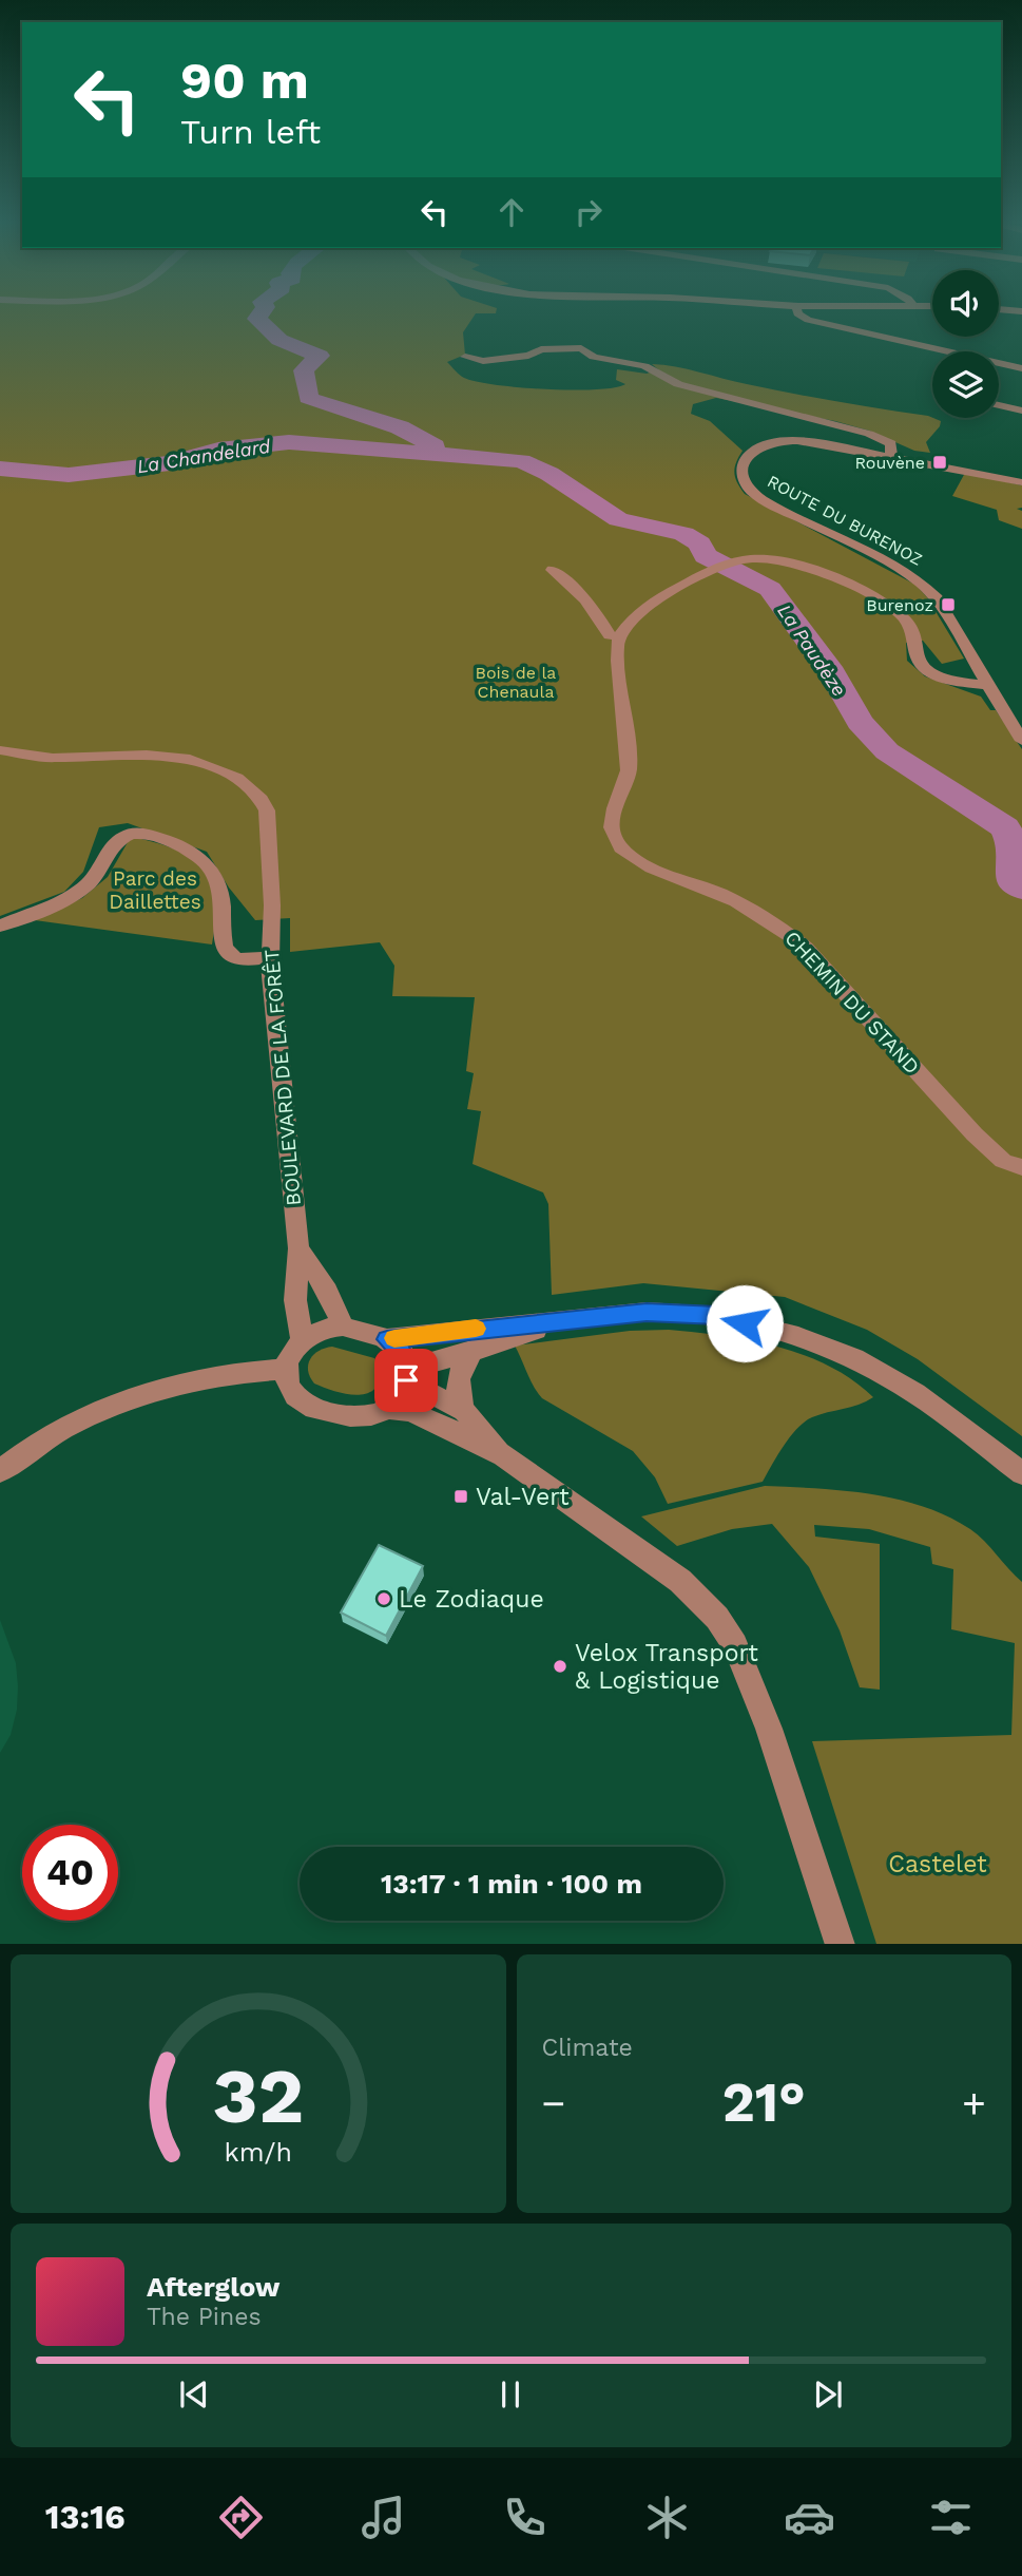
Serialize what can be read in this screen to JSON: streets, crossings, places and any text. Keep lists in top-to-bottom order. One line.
{"streets":{"street":["ROUTE DU BURENOZ","CHEMIN DU STAND","BOULEVARD DE LA FORÊT"]},"water":["La Chandelard","La Paudèze"],"parks":["Bois de la Chenaula","Parc des Daillettes","Castelet"],"places":{"transit":["Rouvène","Burenoz","Val-Vert"],"other":["Le Zodiaque","Velox Transport & Logistique"]},"page":{"turn":["90 m","Turn left"],"limit":"40","trip":"13:17 · 1 min · 100 m","tile":"Climate","heat":["−","21°","+"],"song":["Afterglow","The Pines"],"tabs":"13:16","gauge":["32","km/h"]}}
